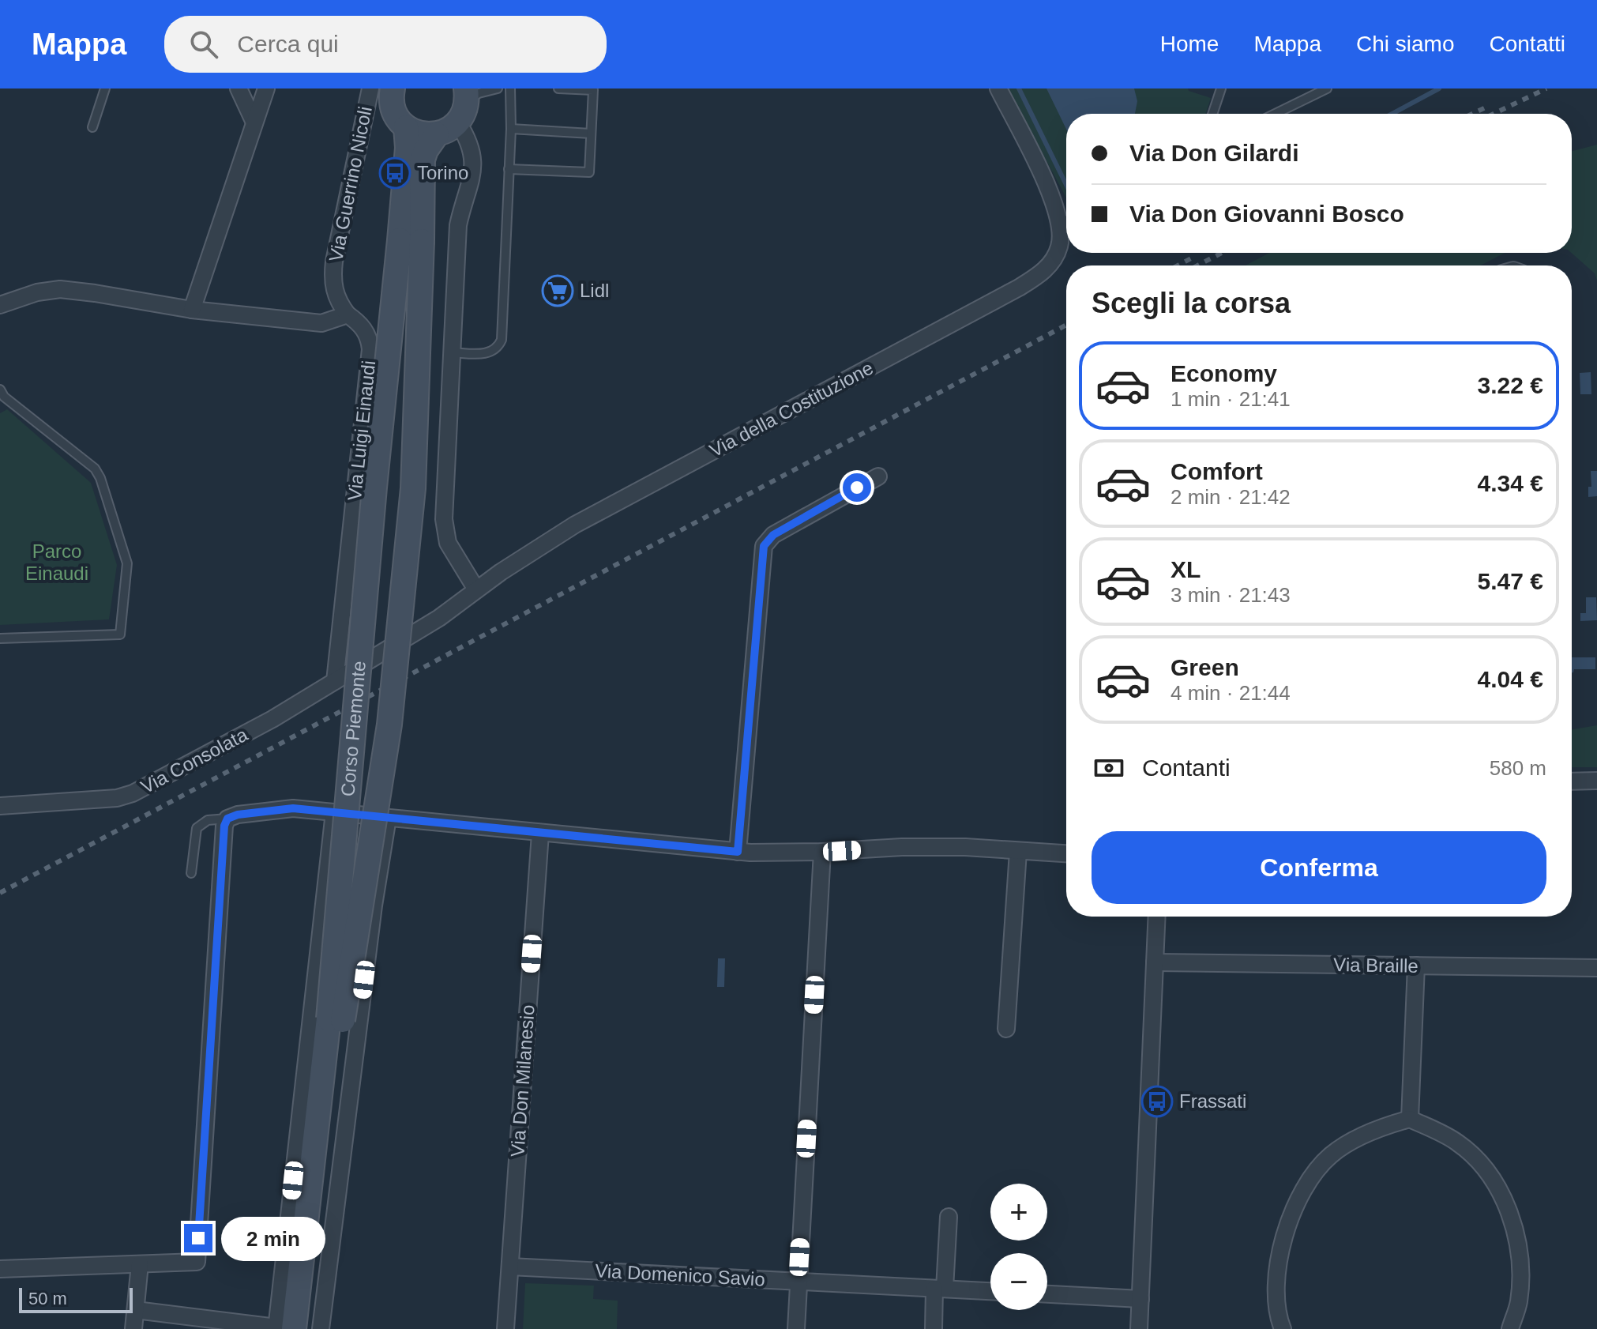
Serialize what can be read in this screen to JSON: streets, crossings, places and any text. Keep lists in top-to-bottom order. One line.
{"streets":{"main road":["Corso Piemonte"],"street":["Via Guerrino Nicoli","Via della Costituzione","Via Luigi Einaudi","Via Consolata","Via Braille","Via Don Milanesio","Via Domenico Savio"]},"crossings":[["Via Guerrino Nicoli","Via Luigi Einaudi"],["Via della Costituzione","Via Consolata"],["Via Luigi Einaudi","Via Consolata"],["Via Don Milanesio","Via Domenico Savio"]],"parks":["Parco Einaudi"],"places":{"bus stop":["Torino","Frassati"],"supermarket":["Lidl"]},"scale_bar":"50 m","page":{"header":"Mappa","search":"Cerca qui","nav":["Home","Mappa","Chi siamo","Contatti"],"banner":["Via Don Gilardi","Via Don Giovanni Bosco"],"heading":"Scegli la corsa","list":[{"name":"Economy","note":"1 min · 21:41","value":"3.22 €"},{"name":"Comfort","note":"2 min · 21:42","value":"4.34 €"},{"name":"XL","note":"3 min · 21:43","value":"5.47 €"},{"name":"Green","note":"4 min · 21:44","value":"4.04 €"}],"pay":["Contanti","580 m"],"buttons":"Conferma","map_buttons":["+","−"],"bubble":"2 min","scale":"50 m"}}
